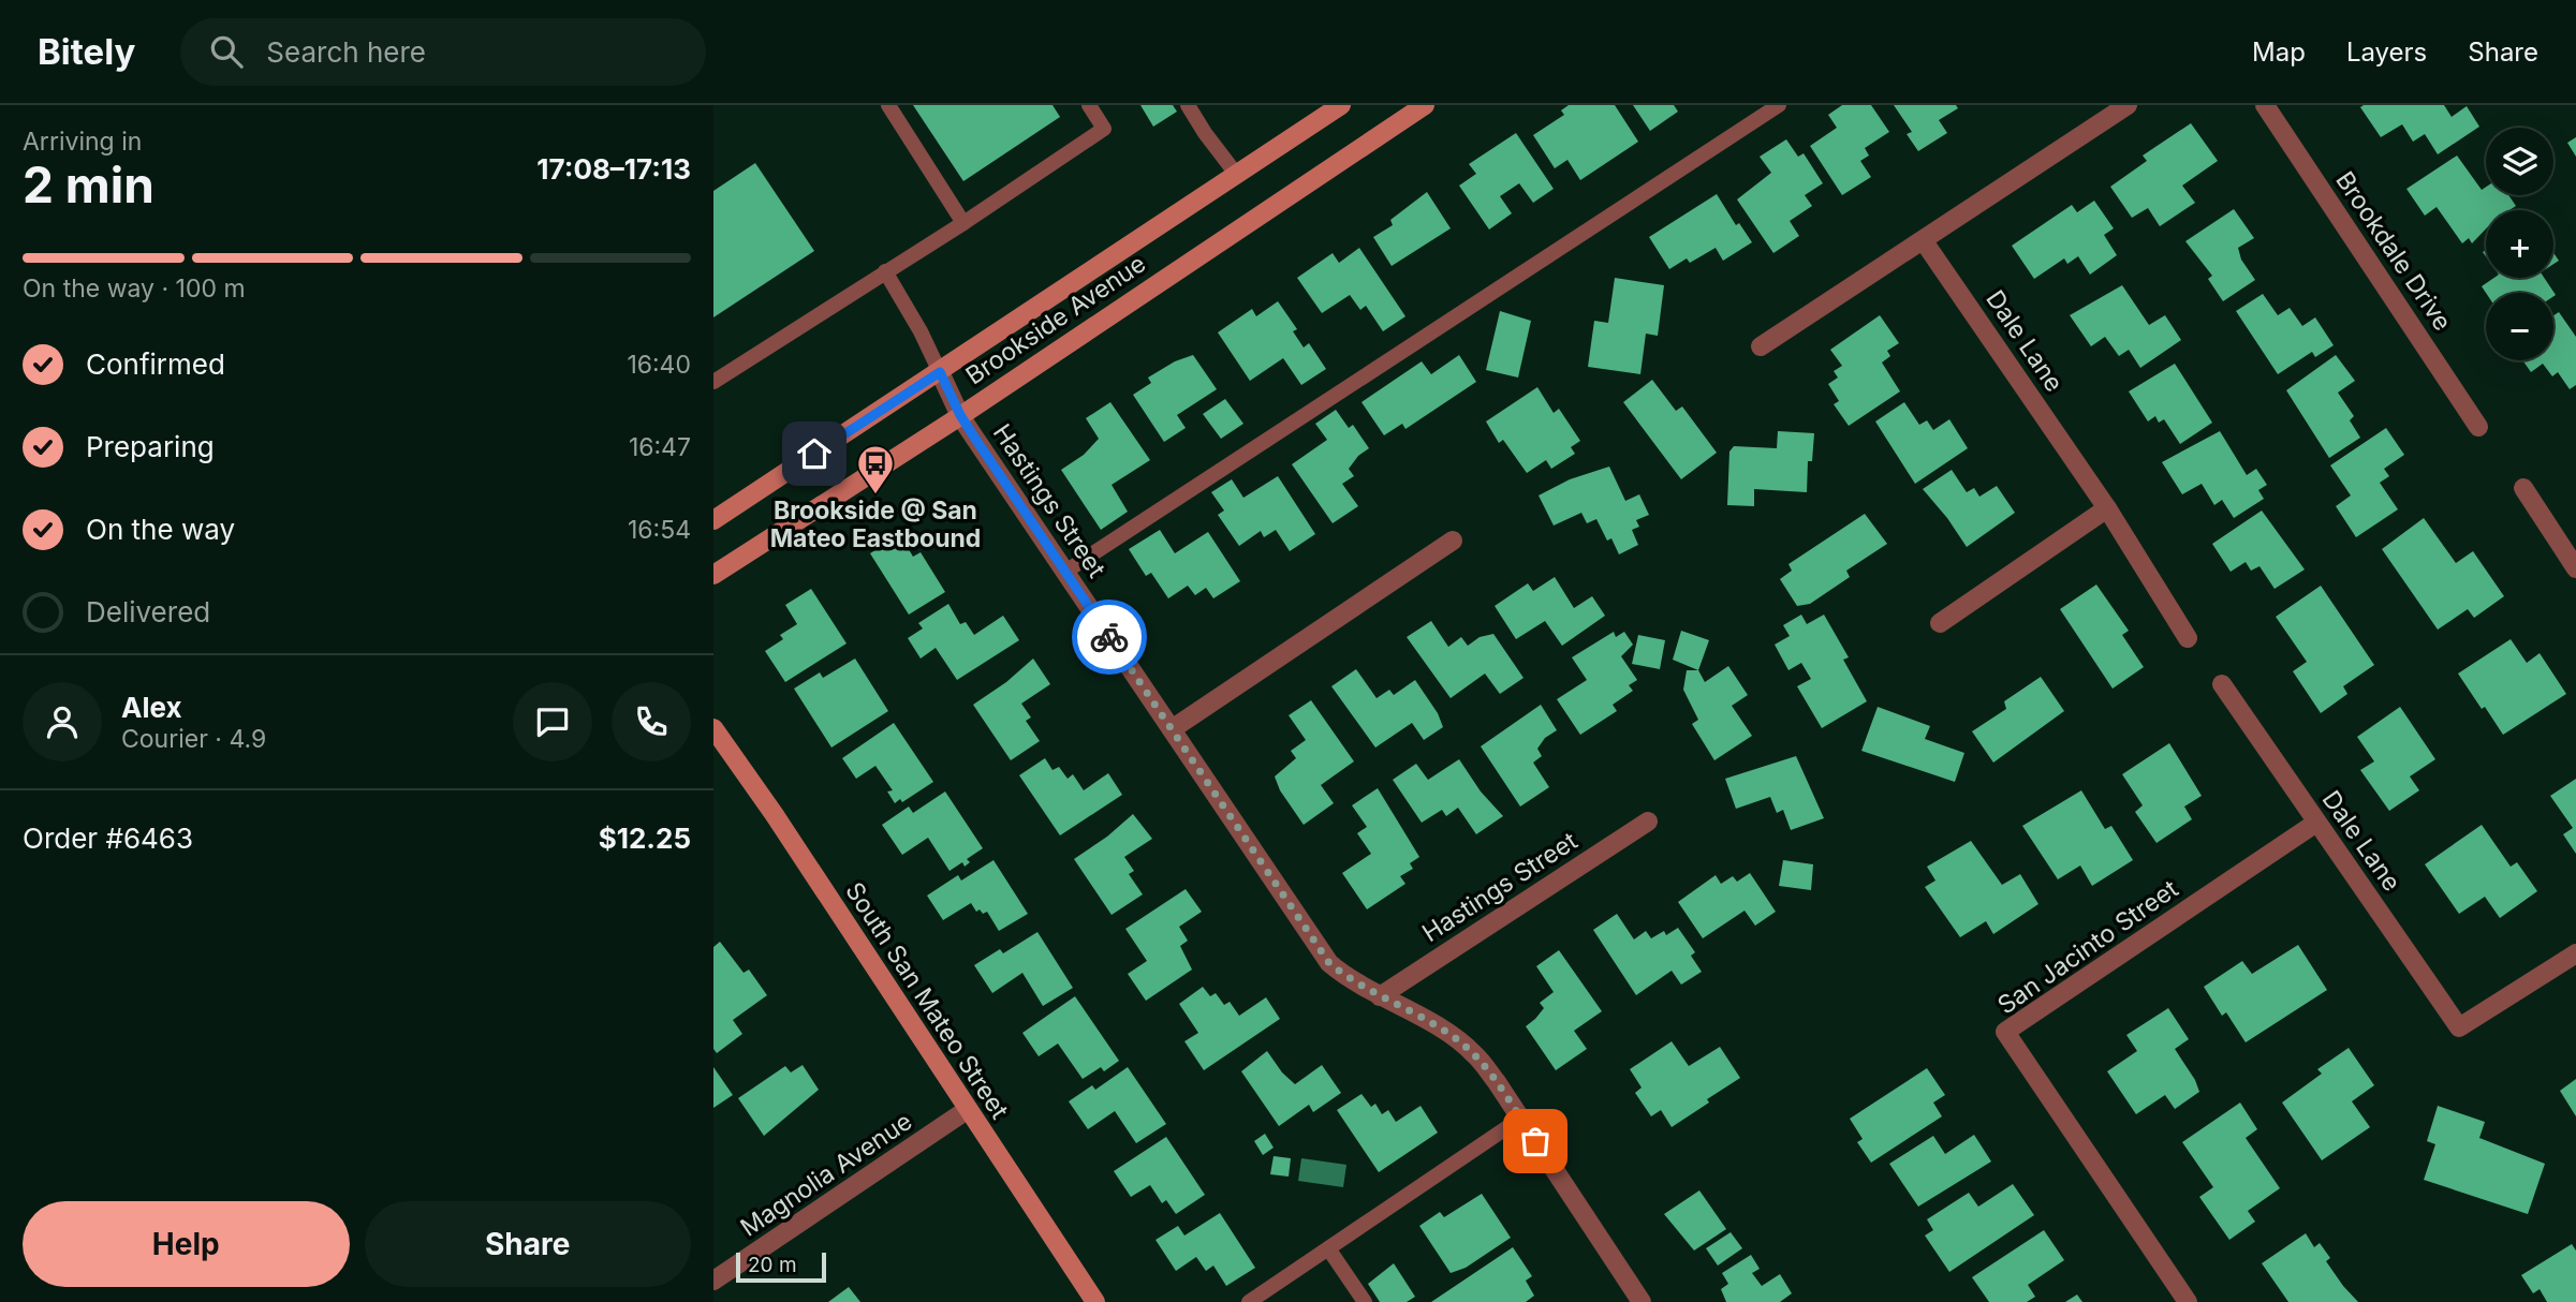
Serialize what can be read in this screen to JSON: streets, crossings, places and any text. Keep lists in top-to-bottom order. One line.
{"streets":{"main road":["Brookside Avenue","South San Mateo Street"],"street":["Brookdale Drive","Dale Lane","Hastings Street","San Jacinto Street","Magnolia Avenue"]},"crossings":[["Brookside Avenue","Hastings Street"],["Dale Lane","San Jacinto Street"],["South San Mateo Street","Magnolia Avenue"]],"places":{"bus stop":["Brookside @ San Mateo Eastbound"]},"scale_bar":"20 m","page":{"header":"Bitely","search":"Search here","nav":["Map","Layers","Share"],"heading":["2 min","Arriving in","17:08–17:13"],"panel":["Alex","Courier · 4.9","Order #6463","$12.25"],"map_buttons":["+","−"],"bar":"On the way · 100 m","list":[["Confirmed","16:40"],["Preparing","16:47"],["On the way","16:54"],"Delivered"],"buttons":["Help","Share"],"scale":"20 m"}}
